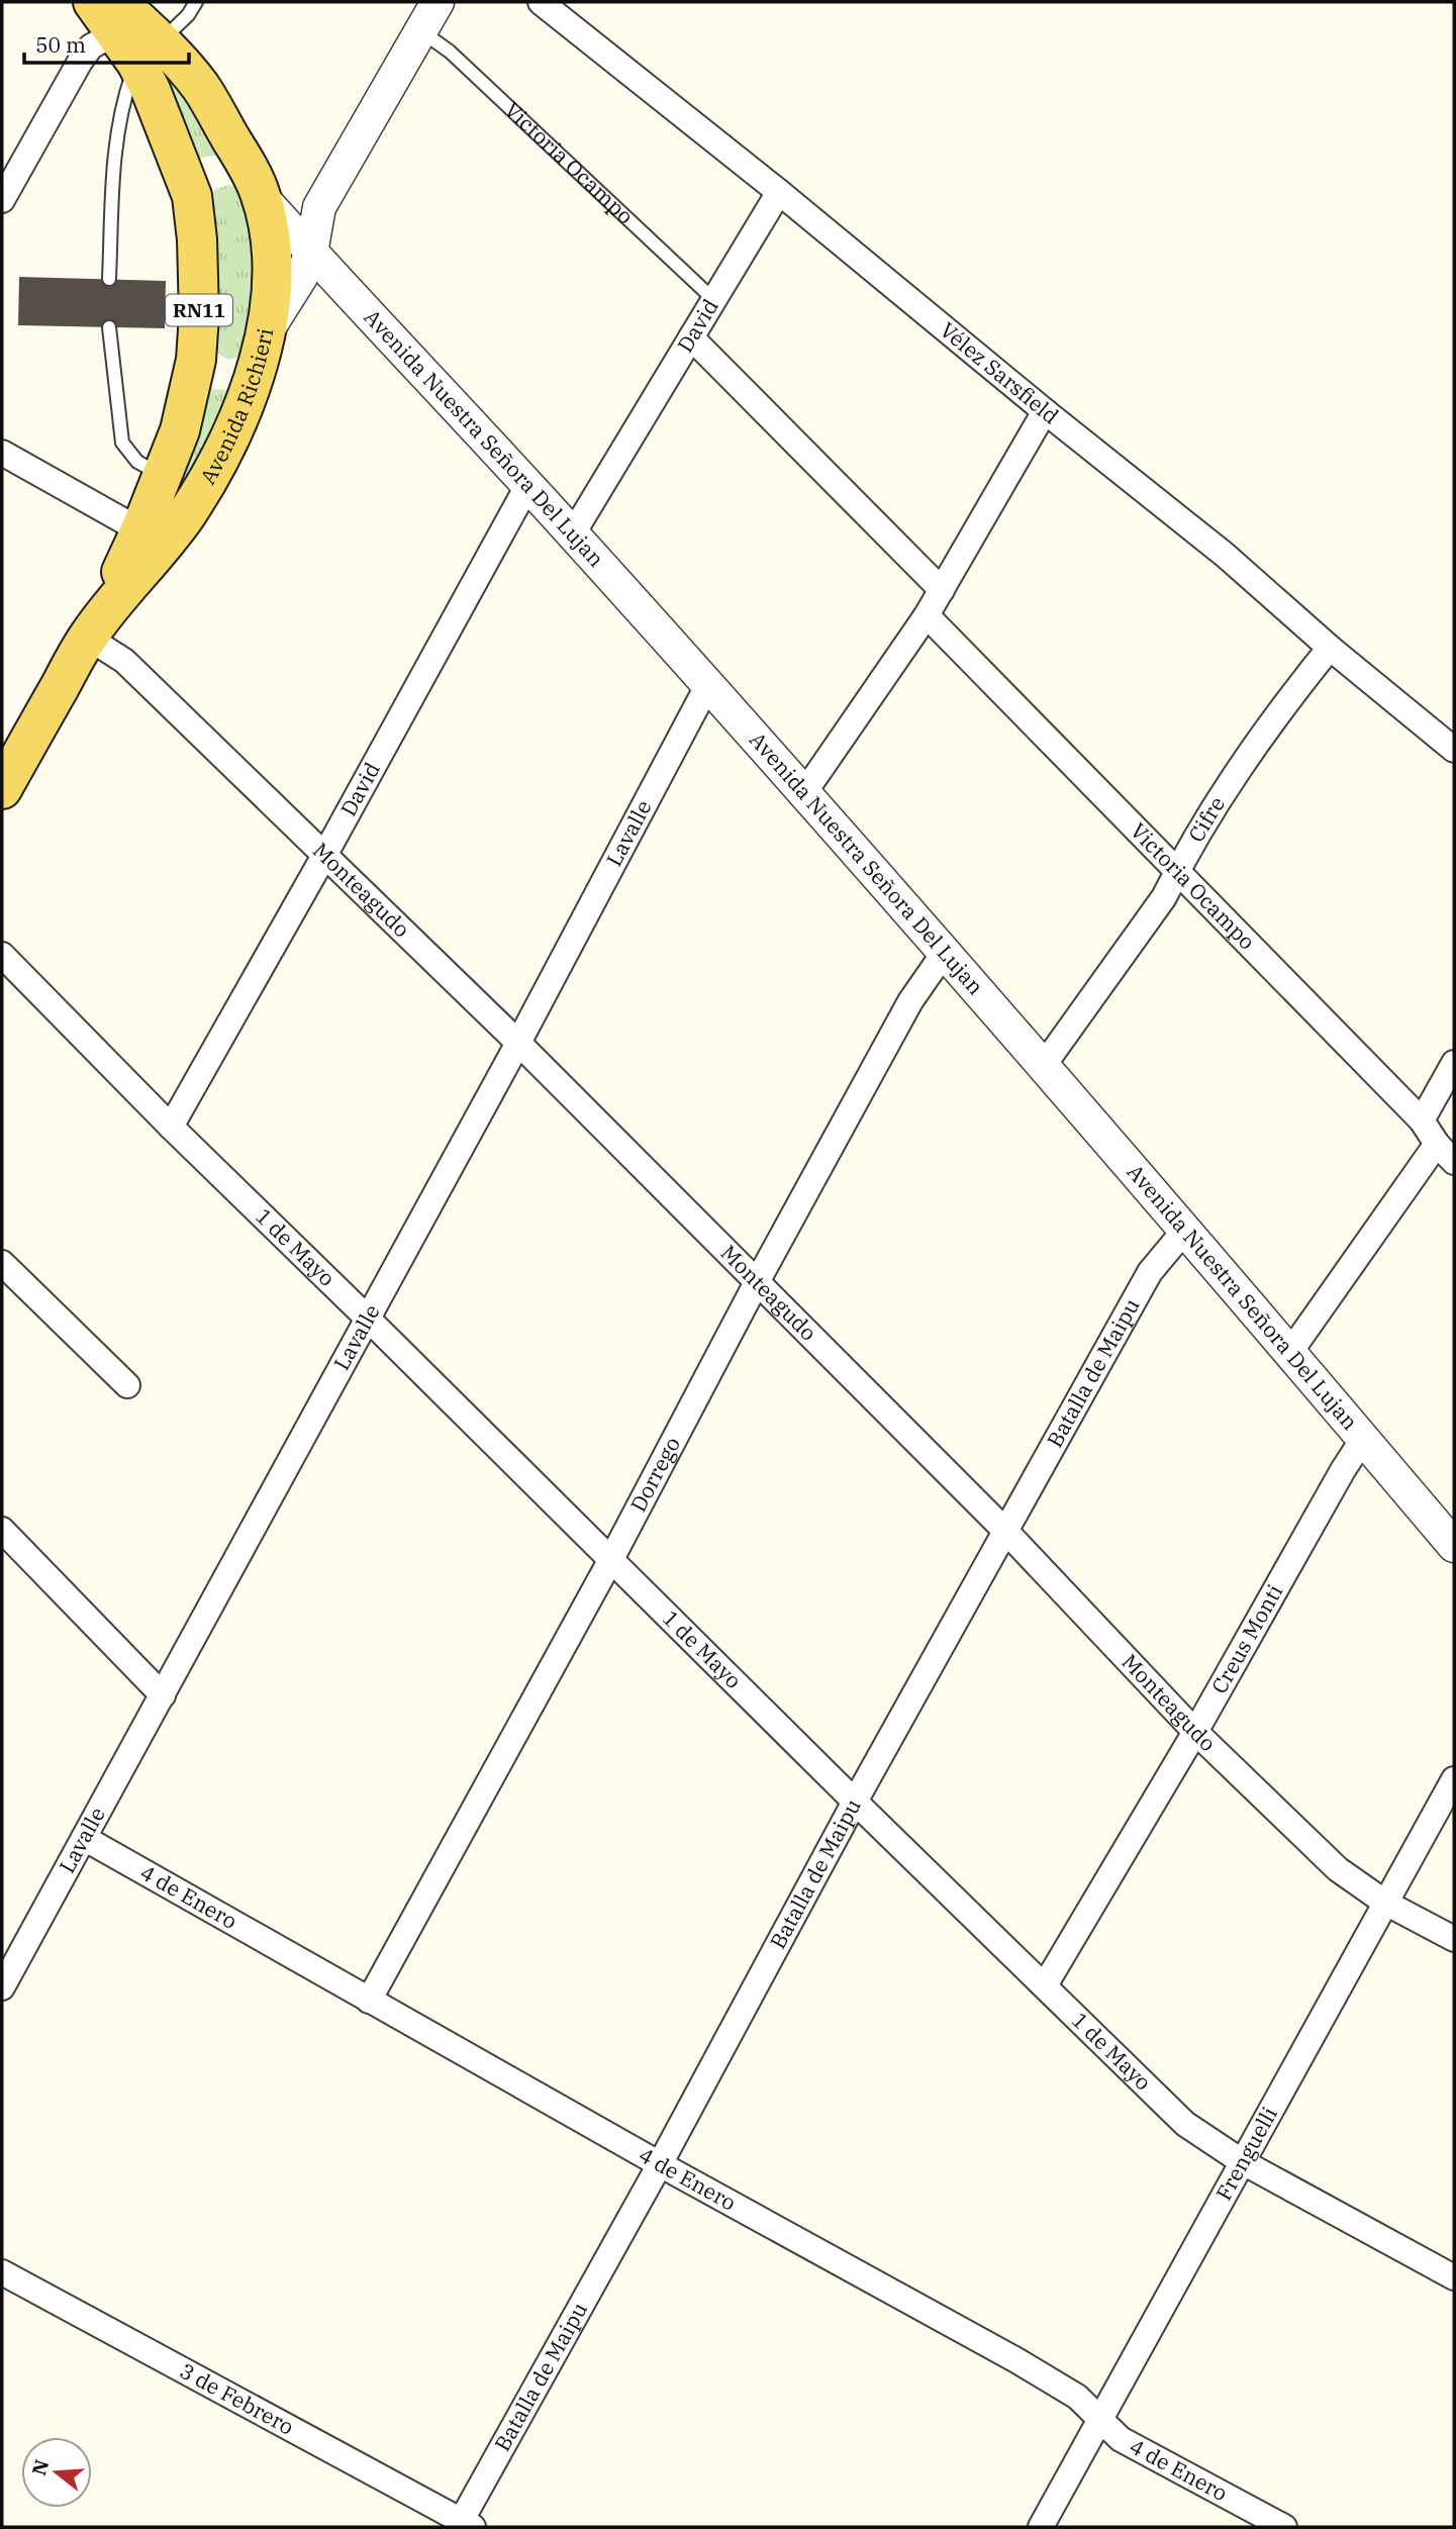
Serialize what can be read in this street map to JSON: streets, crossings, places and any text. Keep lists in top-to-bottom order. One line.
{"streets":{"main road":["RN11","Avenida Richieri"],"street":["Victoria Ocampo","David","Vélez Sarsfield","Avenida Nuestra Señora Del Lujan","Cifre","Lavalle","Monteagudo","1 de Mayo","Batalla de Maipu","Dorrego","Creus Monti","4 de Enero","Frenguelli","3 de Febrero"]},"crossings":[["Victoria Ocampo","David"],["Victoria Ocampo","Avenida Richieri"],["Victoria Ocampo","Cifre"],["RN11","Avenida Richieri"],["RN11","Avenida Nuestra Señora Del Lujan"],["RN11","Monteagudo"],["David","Vélez Sarsfield"],["David","Avenida Nuestra Señora Del Lujan"],["David","Monteagudo"],["David","1 de Mayo"],["Vélez Sarsfield","Cifre"],["Avenida Richieri","Avenida Nuestra Señora Del Lujan"],["Avenida Richieri","Monteagudo"],["Avenida Nuestra Señora Del Lujan","Cifre"],["Avenida Nuestra Señora Del Lujan","Lavalle"],["Avenida Nuestra Señora Del Lujan","Batalla de Maipu"],["Avenida Nuestra Señora Del Lujan","Dorrego"],["Avenida Nuestra Señora Del Lujan","Creus Monti"],["Lavalle","Monteagudo"],["Lavalle","1 de Mayo"],["Lavalle","4 de Enero"],["Monteagudo","Batalla de Maipu"],["Monteagudo","Dorrego"],["Monteagudo","Creus Monti"],["Monteagudo","Frenguelli"],["1 de Mayo","Batalla de Maipu"],["1 de Mayo","Dorrego"],["1 de Mayo","Creus Monti"],["1 de Mayo","Frenguelli"],["Batalla de Maipu","4 de Enero"],["Batalla de Maipu","3 de Febrero"],["Dorrego","4 de Enero"],["4 de Enero","Frenguelli"]],"scale_bar":"50 m","north":"left"}
